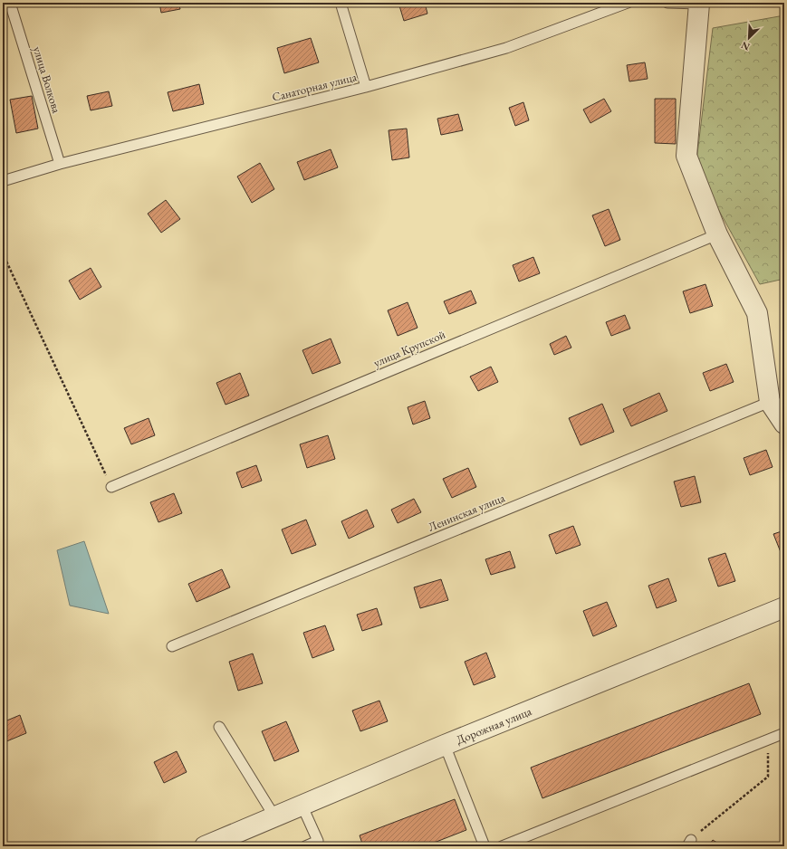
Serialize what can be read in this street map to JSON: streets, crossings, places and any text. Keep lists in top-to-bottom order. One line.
{"streets":{"street":["Дорожная улица"],"lane":["улица Волкова","Санаторная улица","улица Крупской","Ленинская улица"]},"crossings":[["улица Волкова","Санаторная улица"]],"north":"bottom left"}
